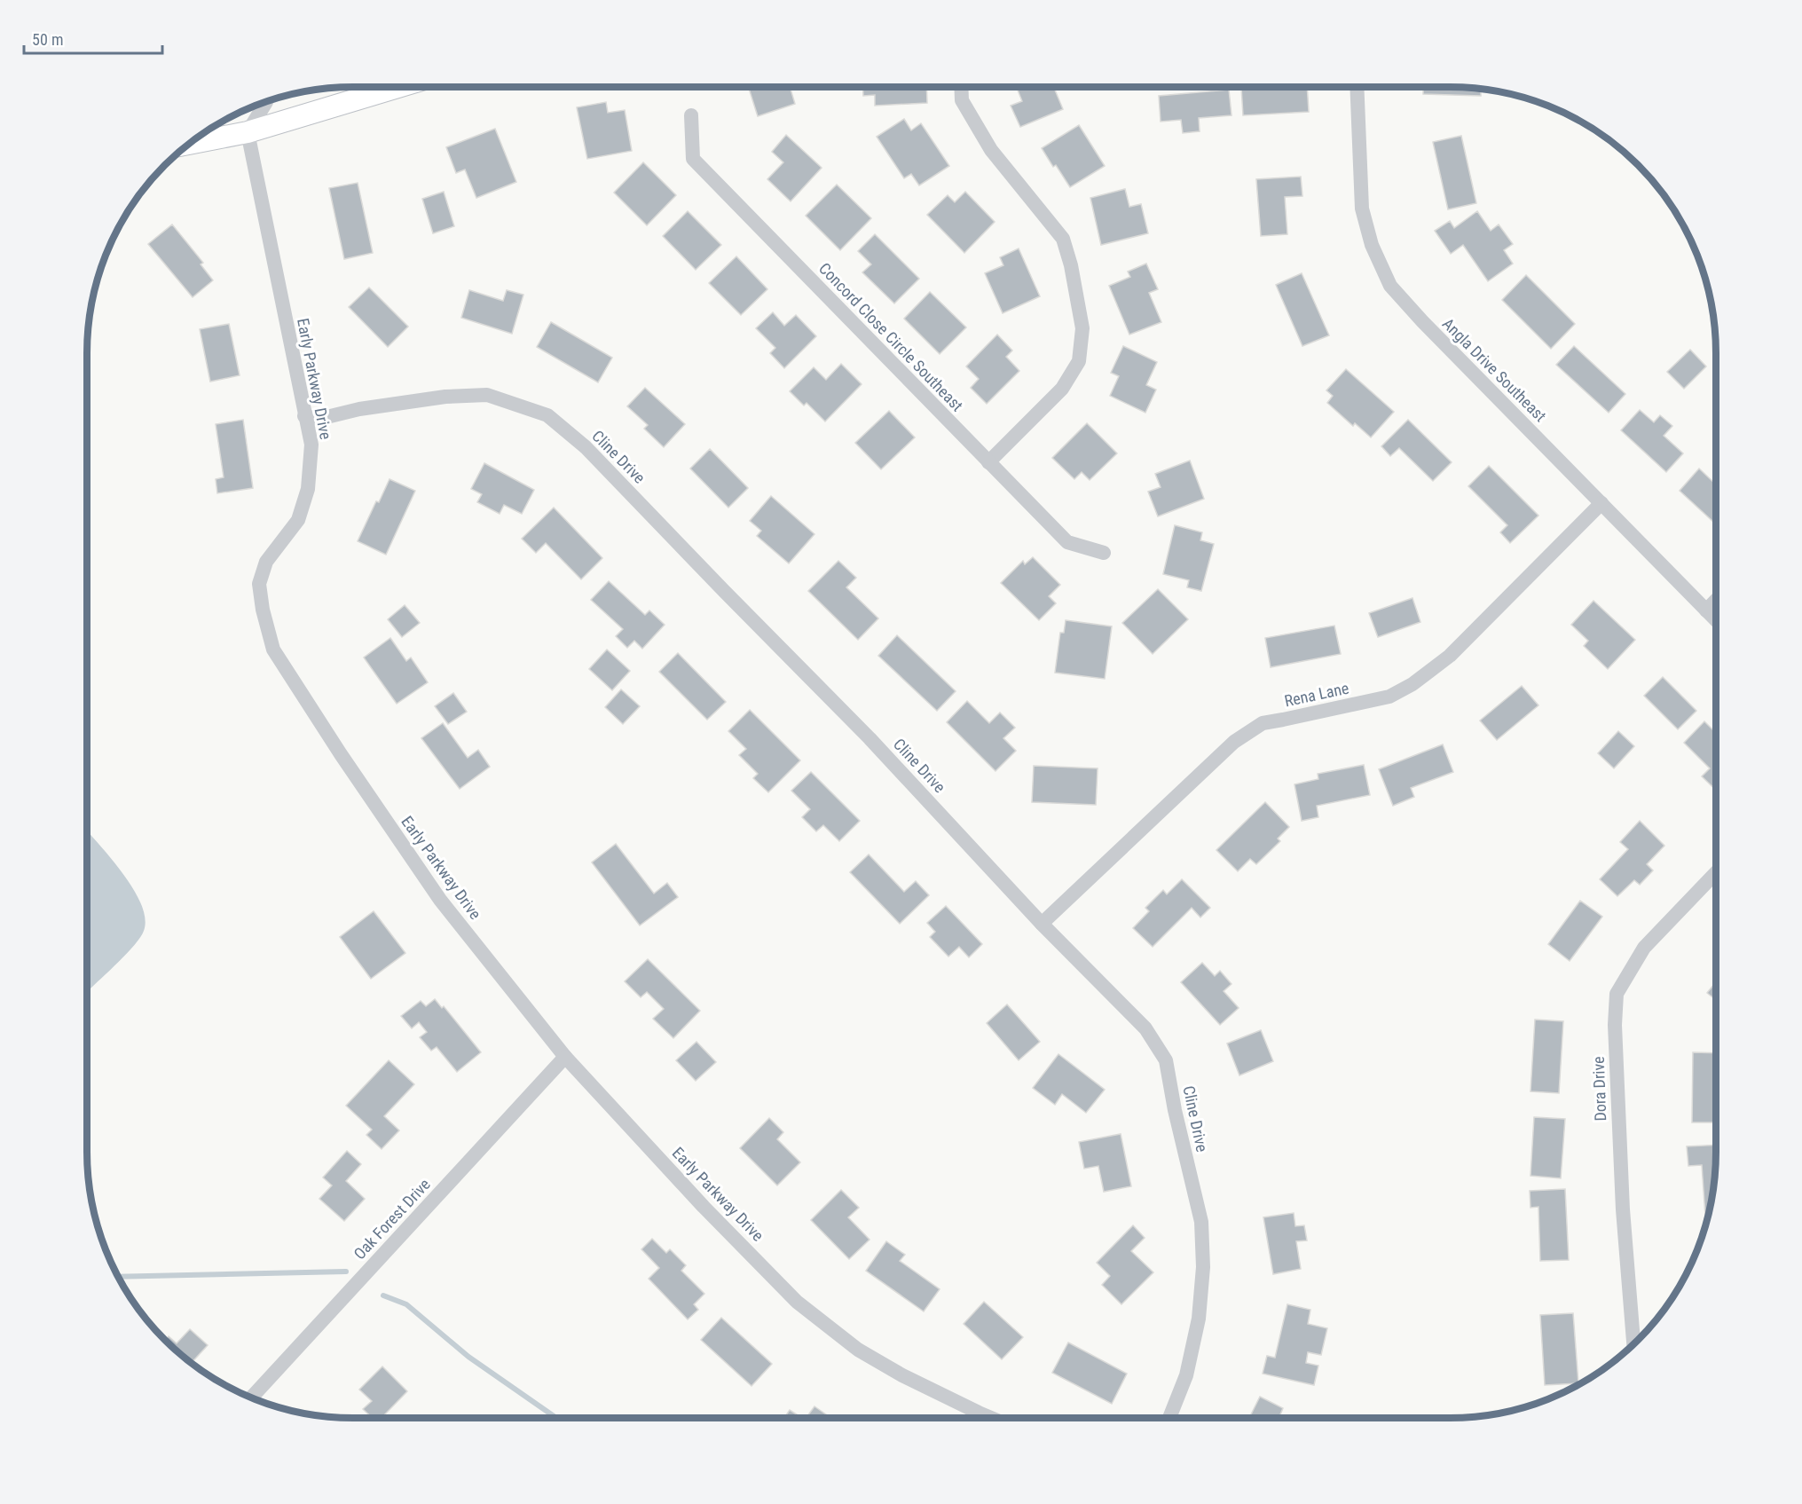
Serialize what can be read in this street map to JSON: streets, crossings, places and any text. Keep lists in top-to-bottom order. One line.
{"streets":{"street":["Concord Close Circle Southeast","Angla Drive Southeast","Early Parkway Drive","Cline Drive","Rena Lane","Dora Drive","Oak Forest Drive"]},"crossings":[["Angla Drive Southeast","Rena Lane"],["Early Parkway Drive","Cline Drive"],["Early Parkway Drive","Oak Forest Drive"],["Cline Drive","Rena Lane"]],"scale_bar":"50 m"}
